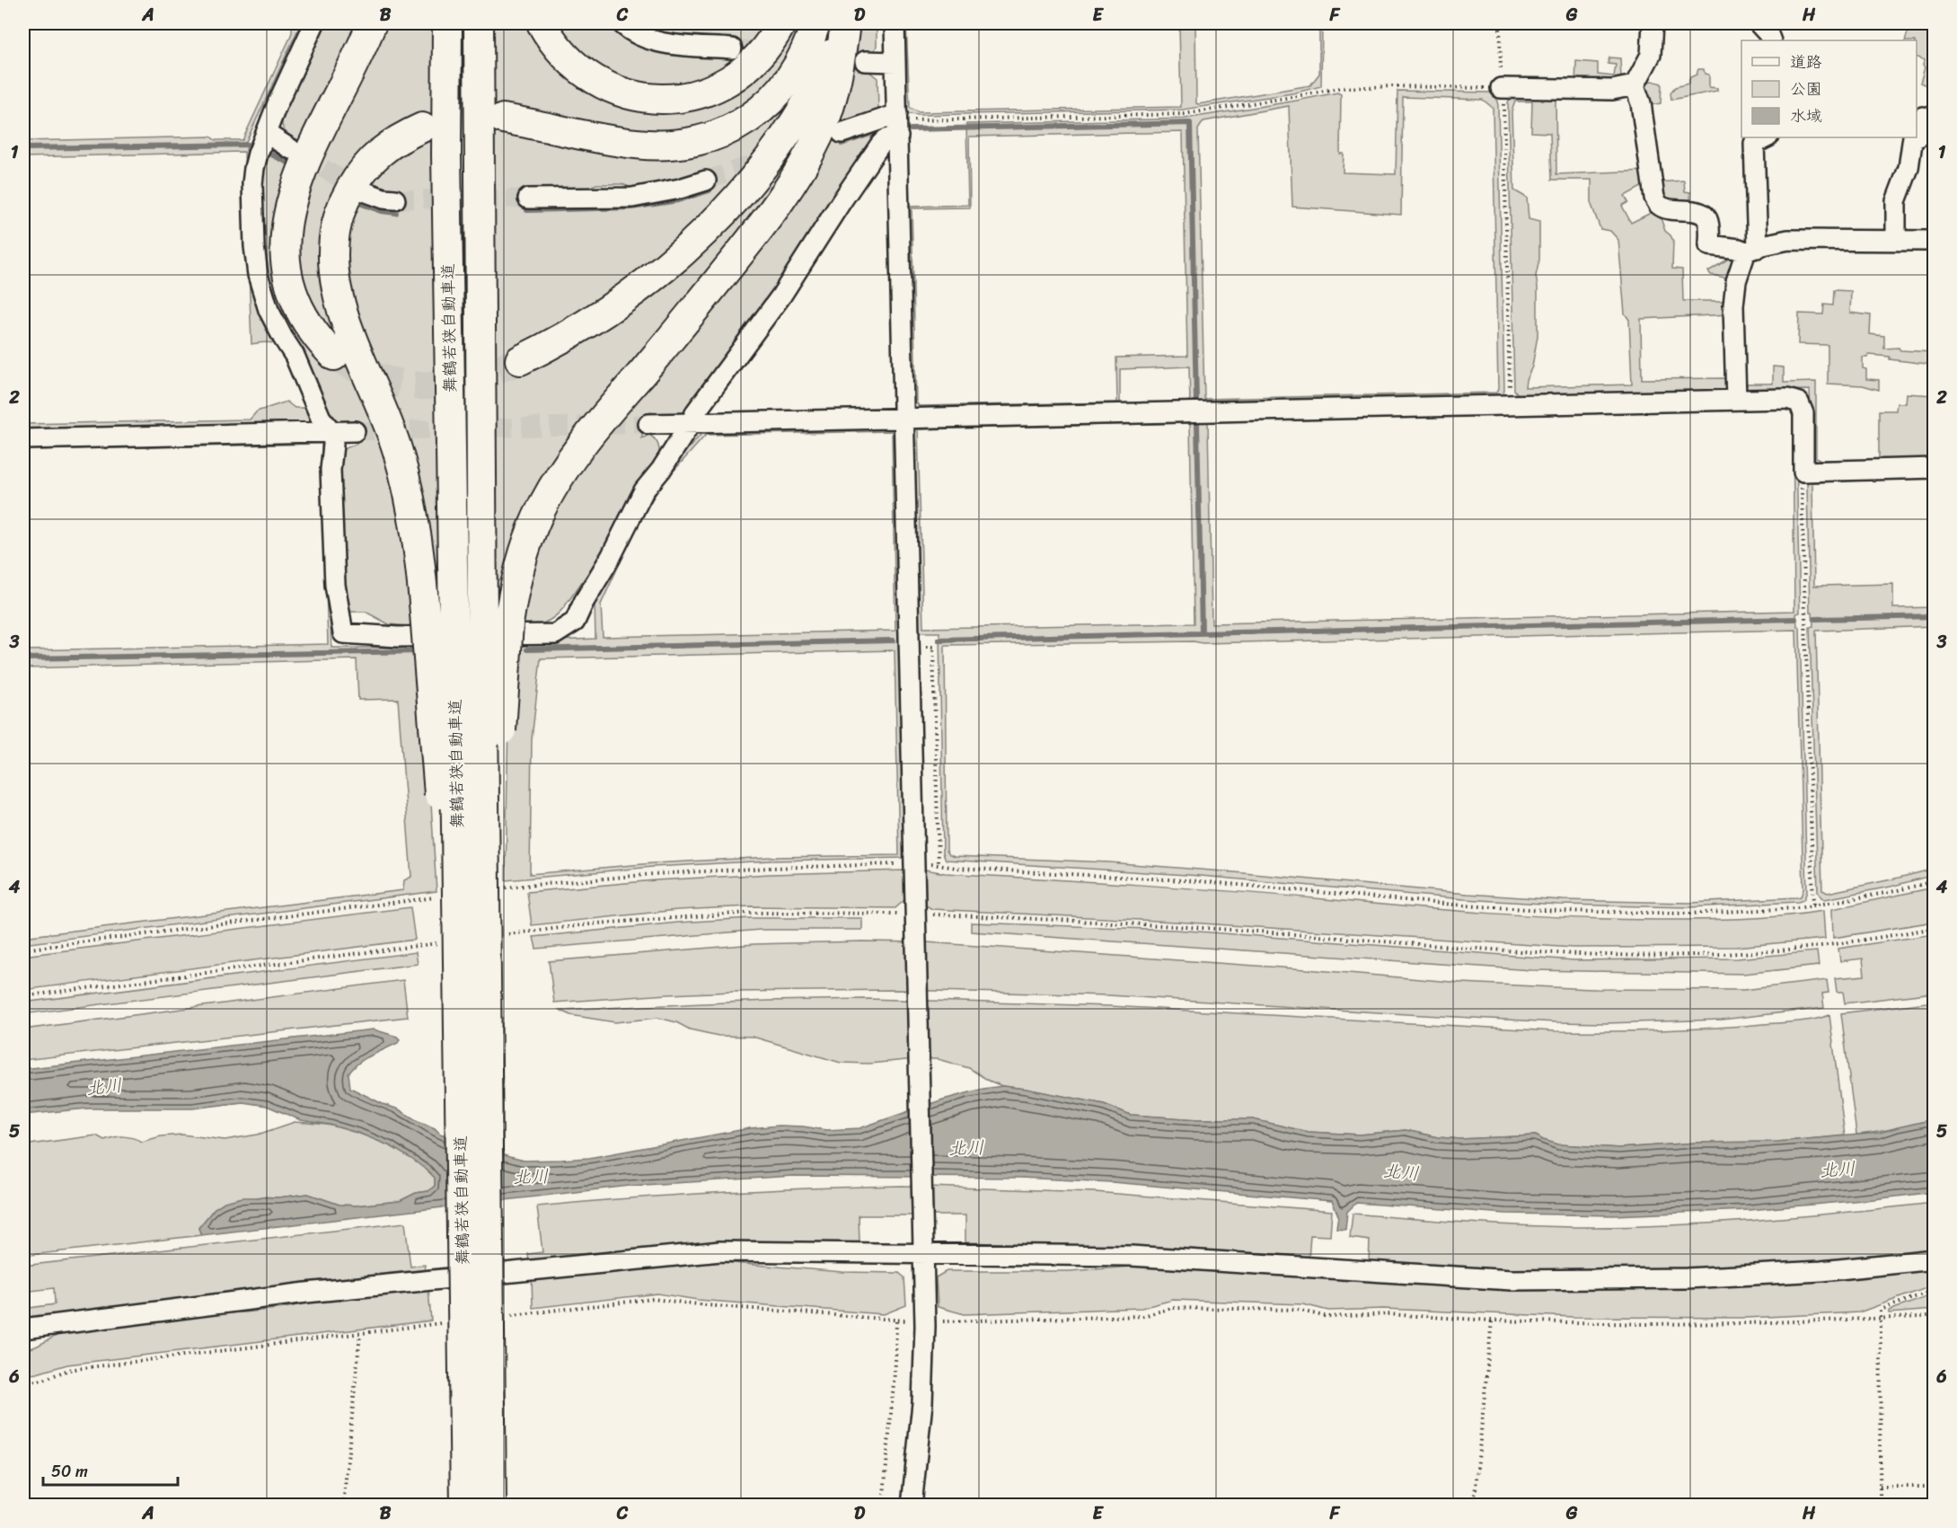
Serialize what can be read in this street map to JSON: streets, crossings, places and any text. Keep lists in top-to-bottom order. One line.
{"streets":{"highway":["舞鶴若狭自動車道"]},"water":["北川"],"legend":["道路","公園","水域"],"scale_bar":"50 m","grid":{"columns":["A","B","C","D","E","F","G","H"],"rows":["1","2","3","4","5","6"]}}
